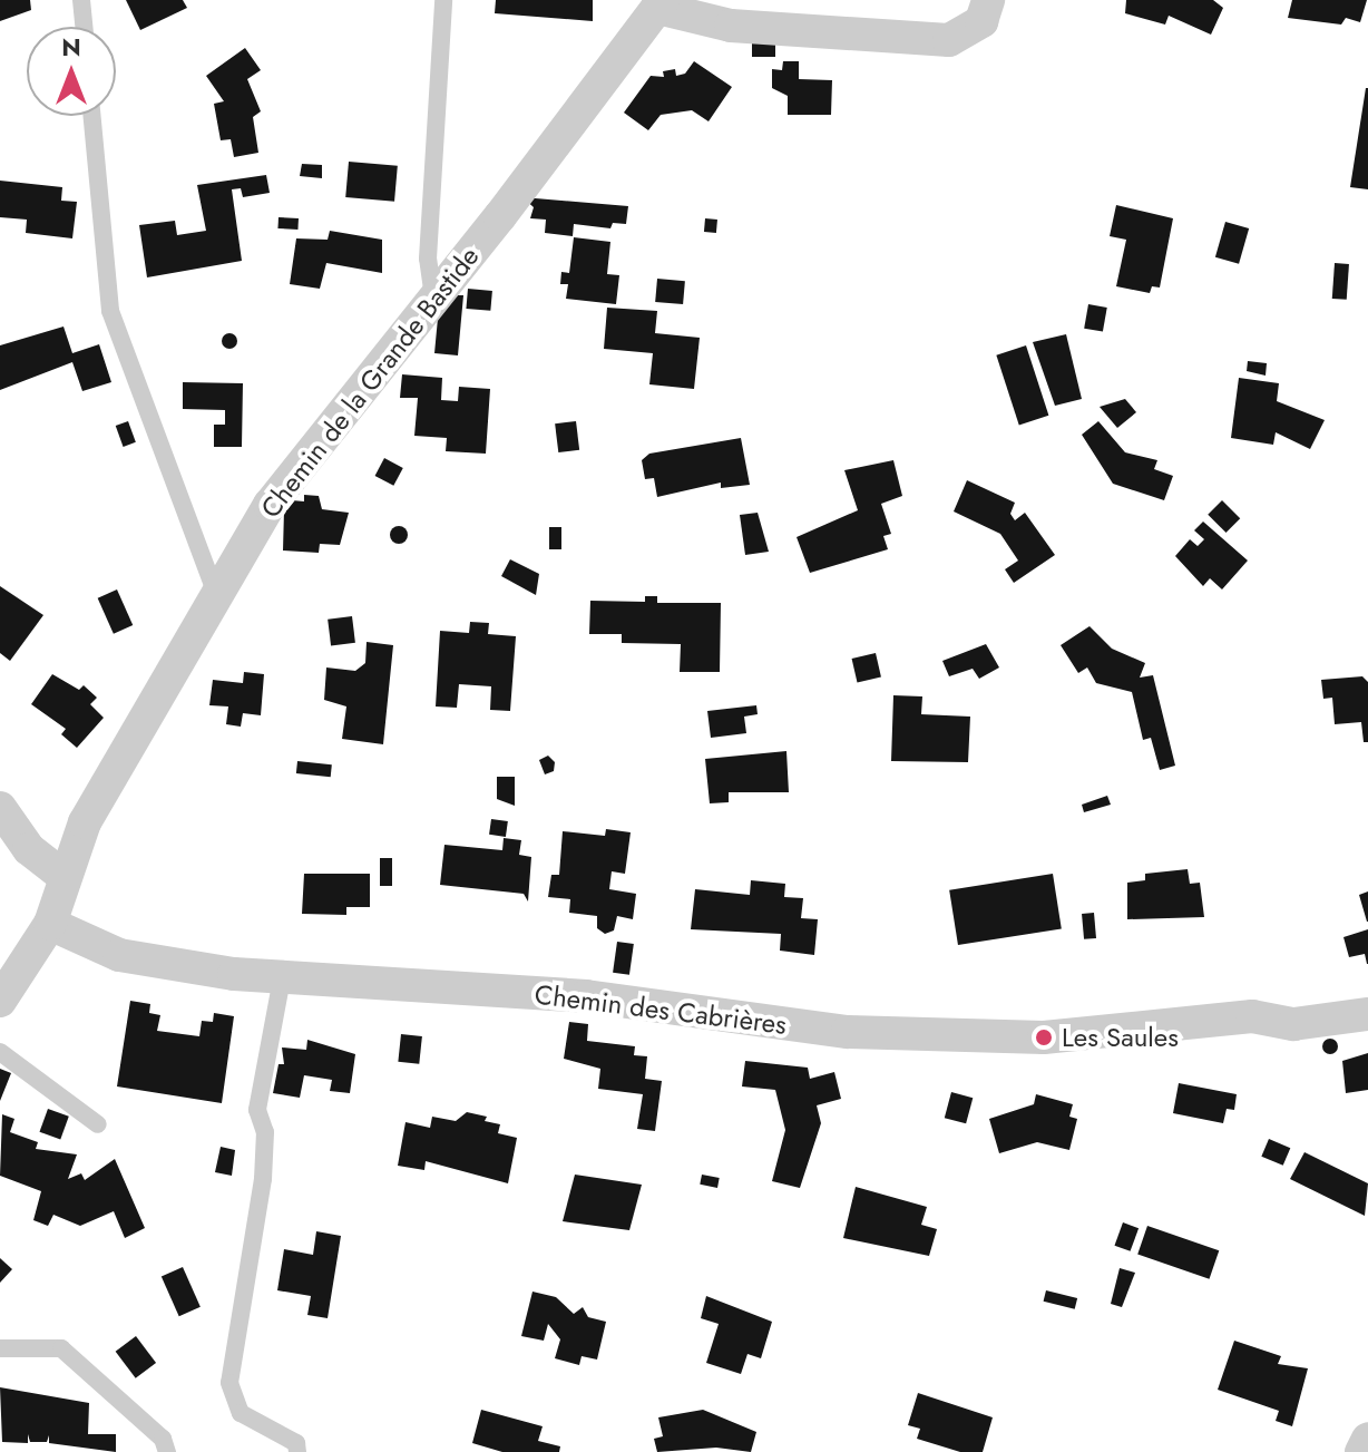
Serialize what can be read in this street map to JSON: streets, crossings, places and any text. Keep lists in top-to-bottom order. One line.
{"streets":{"street":["Chemin de la Grande Bastide","Chemin des Cabrières"]},"crossings":[["Chemin de la Grande Bastide","Chemin des Cabrières"]],"places":["Les Saules"],"north":"top"}
